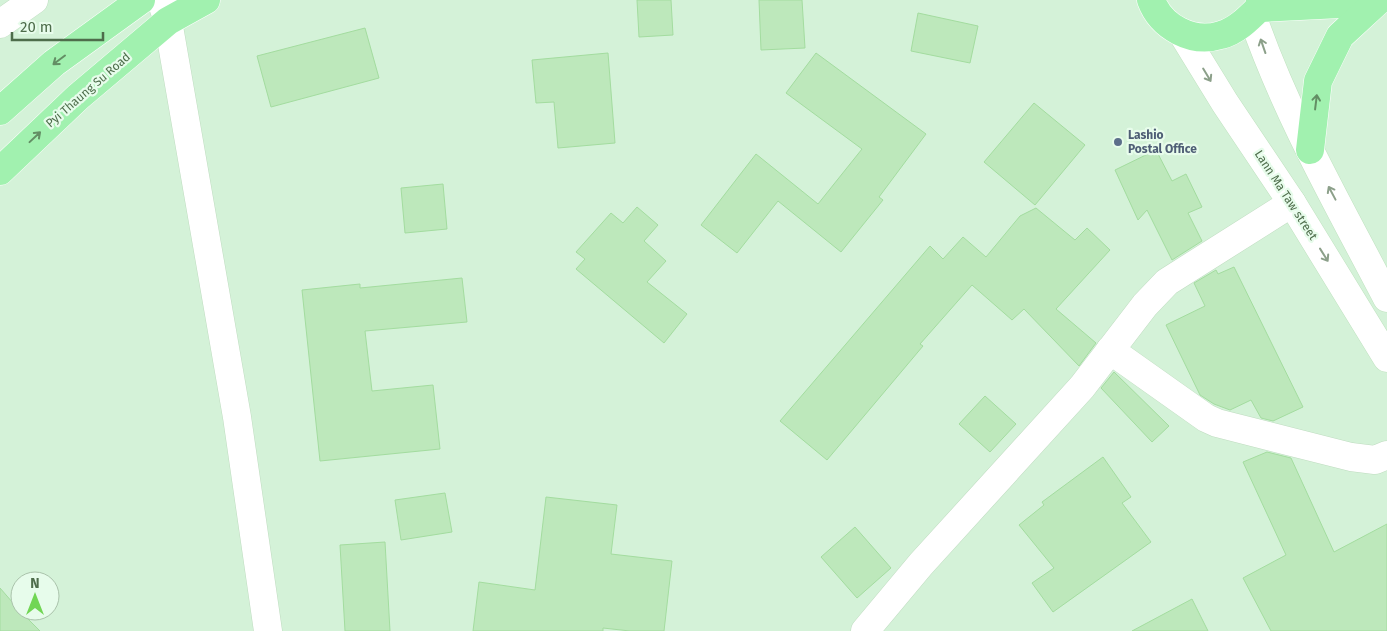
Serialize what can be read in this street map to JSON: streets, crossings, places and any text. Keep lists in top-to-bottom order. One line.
{"streets":{"main road":["Pyi Thaung Su Road"],"street":["Lann Ma Taw street"]},"places":["Lashio Postal Office"],"scale_bar":"20 m","north":"top"}
